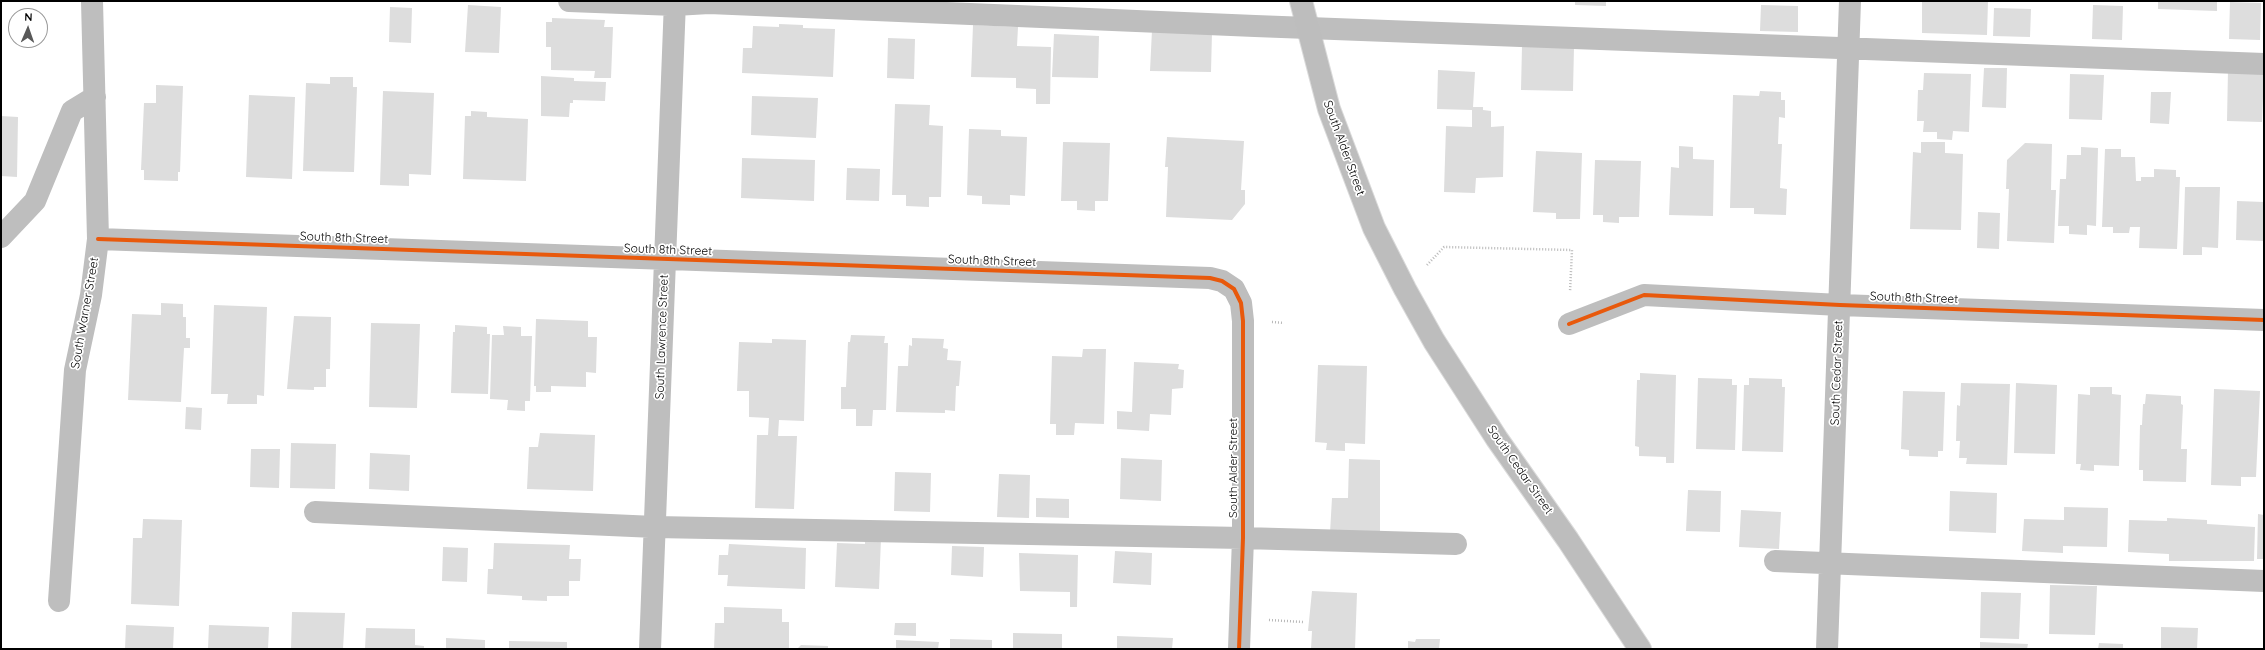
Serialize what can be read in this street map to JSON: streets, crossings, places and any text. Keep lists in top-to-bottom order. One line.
{"streets":{"main road":["South Alder Street","South Cedar Street"],"street":["South 8th Street","South Warner Street","South Lawrence Street"]},"crossings":[["South Alder Street","South 8th Street"],["South Alder Street","South Cedar Street"],["South 8th Street","South Warner Street"],["South 8th Street","South Lawrence Street"],["South 8th Street","South Cedar Street"]],"north":"top"}
